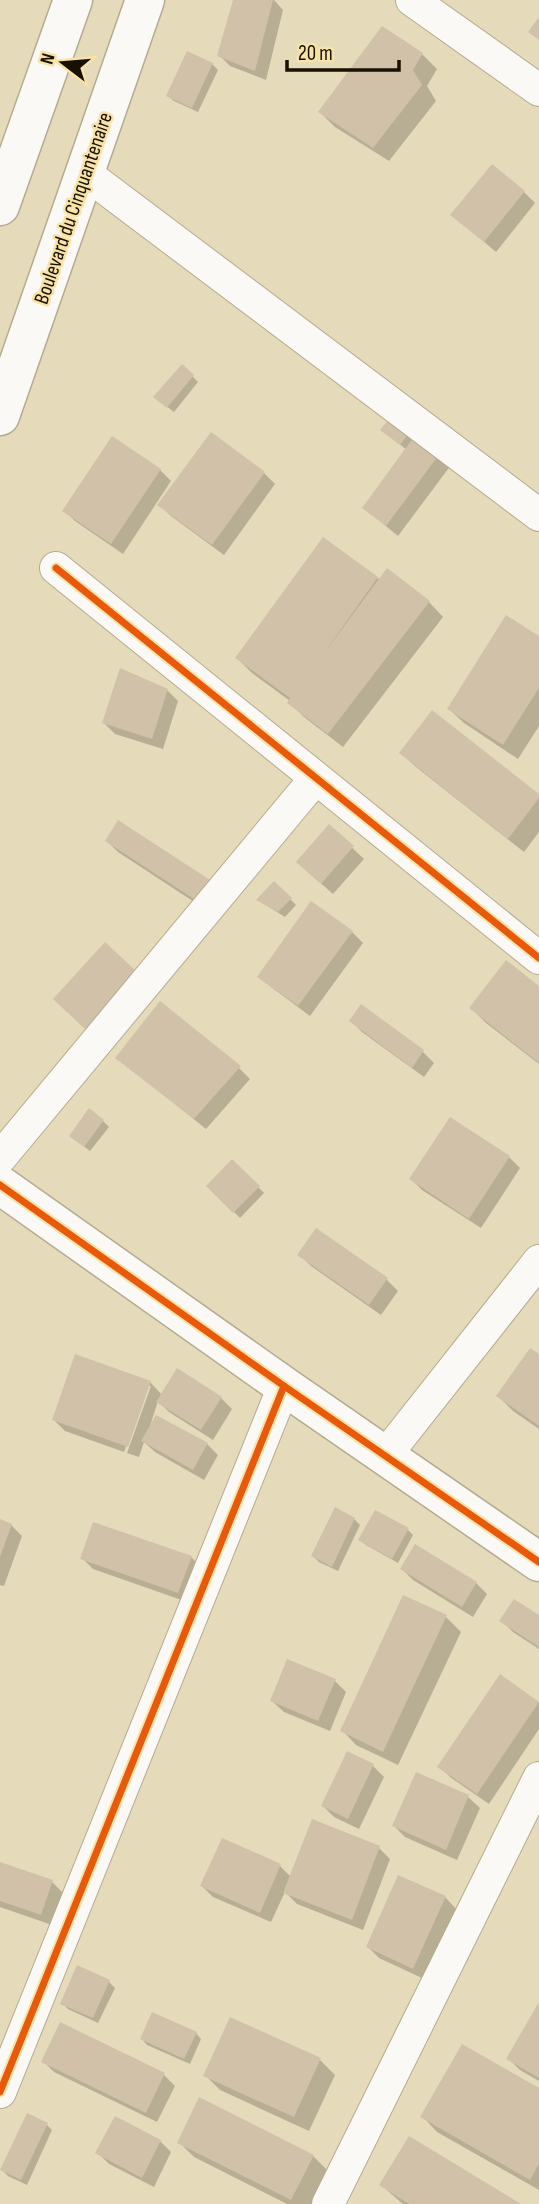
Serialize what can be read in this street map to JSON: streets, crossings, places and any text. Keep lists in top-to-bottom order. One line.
{"streets":{"main road":["Boulevard du Cinquantenaire"]},"scale_bar":"20 m","north":"left"}
